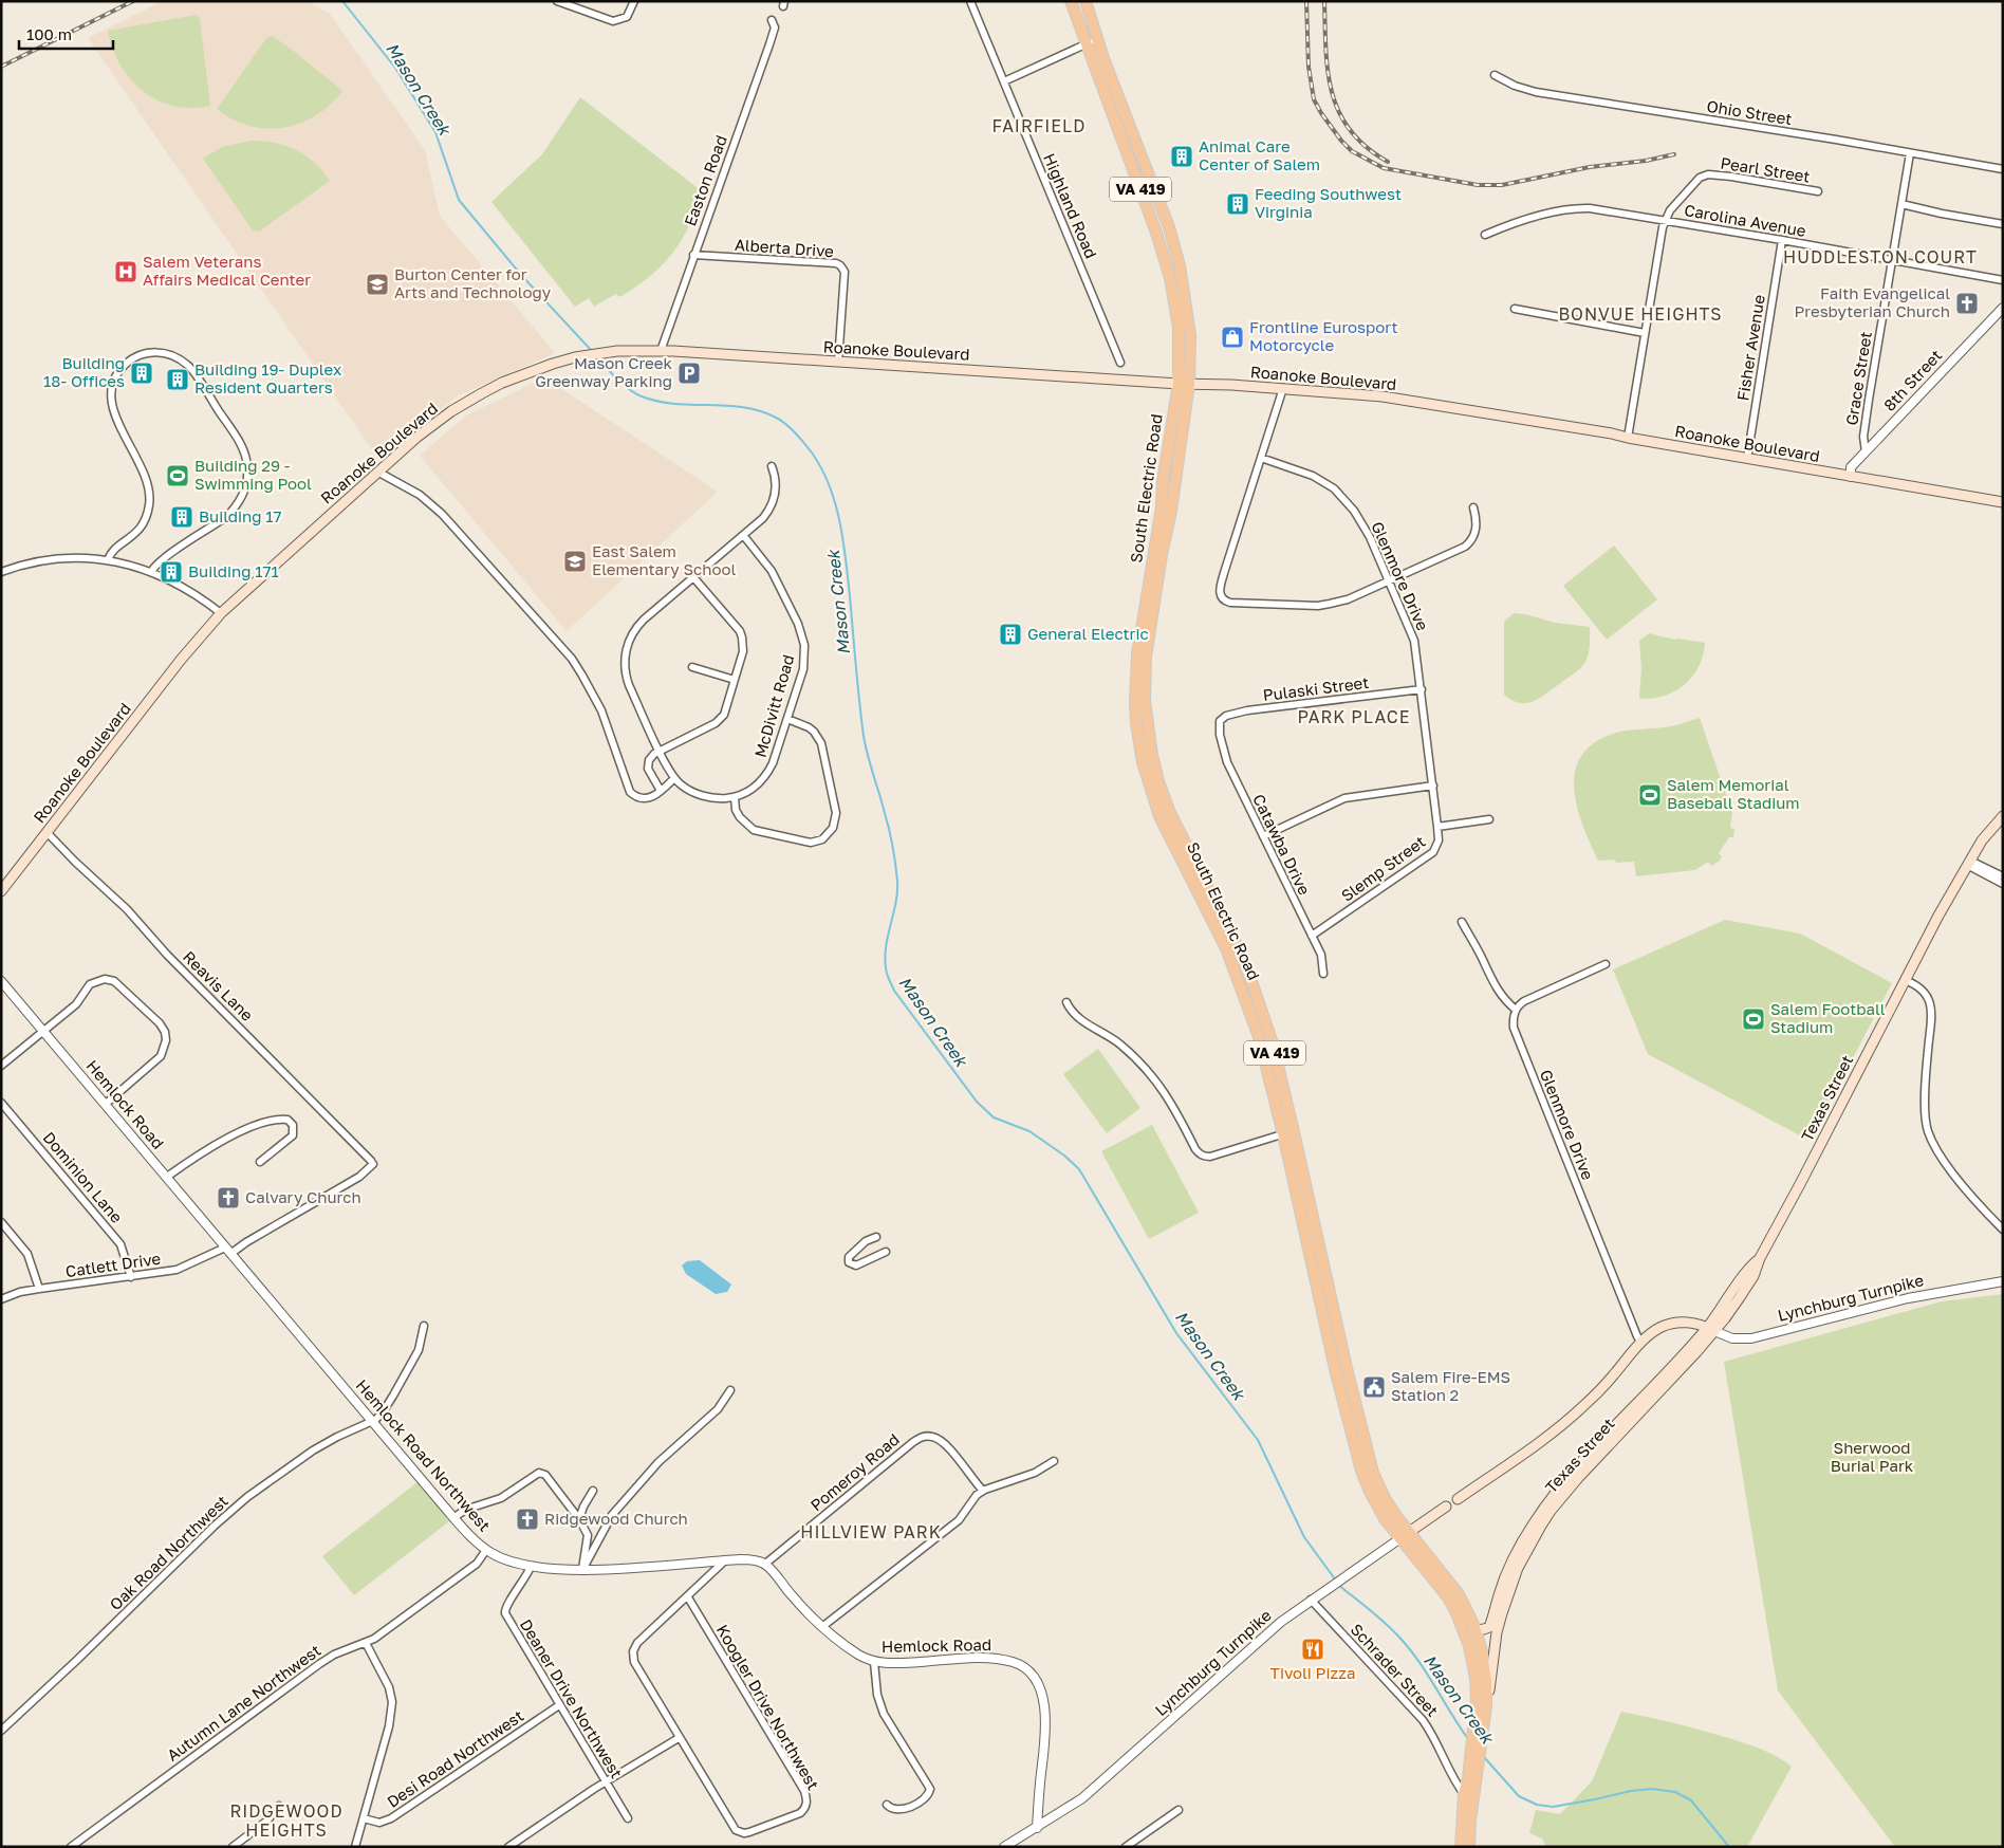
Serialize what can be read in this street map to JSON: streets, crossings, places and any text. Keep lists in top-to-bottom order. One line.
{"streets":{"main road":["VA 419","Roanoke Boulevard","South Electric Road","Texas Street","Lynchburg Turnpike"],"street":["Ohio Street","Pearl Street","Easton Road","Highland Road","Carolina Avenue","Alberta Drive","Fisher Avenue","Grace Street","8th Street","Glenmore Drive","Pulaski Street","McDivitt Road","Catawba Drive","Slemp Street","Reavis Lane","Hemlock Road","Dominion Lane","Catlett Drive","Hemlock Road Northwest","Pomeroy Road","Oak Road Northwest","Schrader Street","Deaner Drive Northwest","Autumn Lane Northwest","Koogler Drive Northwest","Desi Road Northwest"]},"crossings":[["Ohio Street","Grace Street"],["Pearl Street","Carolina Avenue"],["Pearl Street","Roanoke Boulevard"],["Easton Road","Alberta Drive"],["Easton Road","Roanoke Boulevard"],["Carolina Avenue","Fisher Avenue"],["Carolina Avenue","Grace Street"],["Alberta Drive","Roanoke Boulevard"],["Fisher Avenue","Roanoke Boulevard"],["Roanoke Boulevard","8th Street"],["Roanoke Boulevard","South Electric Road"],["Roanoke Boulevard","Reavis Lane"],["Grace Street","8th Street"],["South Electric Road","Texas Street"],["South Electric Road","Lynchburg Turnpike"],["South Electric Road","Schrader Street"],["Glenmore Drive","Pulaski Street"],["Glenmore Drive","Slemp Street"],["Glenmore Drive","Lynchburg Turnpike"],["Pulaski Street","Catawba Drive"],["Catawba Drive","Slemp Street"],["Reavis Lane","Catlett Drive"],["Texas Street","Lynchburg Turnpike"],["Hemlock Road","Catlett Drive"],["Hemlock Road","Lynchburg Turnpike"],["Hemlock Road","Hemlock Road Northwest"],["Dominion Lane","Catlett Drive"],["Catlett Drive","Hemlock Road Northwest"],["Lynchburg Turnpike","Schrader Street"],["Hemlock Road Northwest","Pomeroy Road"],["Hemlock Road Northwest","Oak Road Northwest"],["Hemlock Road Northwest","Deaner Drive Northwest"],["Hemlock Road Northwest","Autumn Lane Northwest"],["Deaner Drive Northwest","Desi Road Northwest"]],"districts":["FAIRFIELD","HUDDLESTON COURT","BONVUE HEIGHTS","PARK PLACE","HILLVIEW PARK","RIDGEWOOD HEIGHTS"],"water":["Mason Creek"],"parks":["Sherwood Burial Park"],"places":{"building":["Animal Care Center of Salem","Feeding Southwest Virginia","Building 18- Offices","Building 19- Duplex Resident Quarters","Building 17","Building 171","General Electric"],"hospital":["Salem Veterans Affairs Medical Center"],"school or university":["Burton Center for Arts and Technology","East Salem Elementary School"],"church":["Faith Evangelical Presbyterian Church","Calvary Church","Ridgewood Church"],"shop":["Frontline Eurosport Motorcycle"],"parking":["Mason Creek Greenway Parking"],"sports":["Building 29 - Swimming Pool","Salem Memorial Baseball Stadium","Salem Football Stadium"],"public building":["Salem Fire-EMS Station 2"],"restaurant":["Tivoli Pizza"]},"scale_bar":"100 m"}
